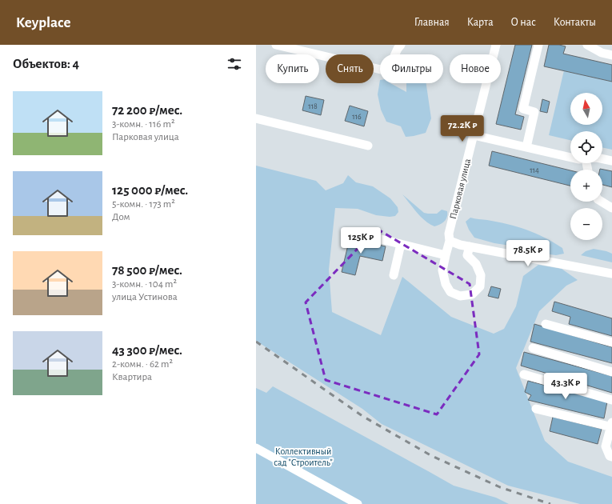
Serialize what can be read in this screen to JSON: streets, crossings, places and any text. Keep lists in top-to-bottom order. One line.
{"streets":{"street":["Парковая улица"]},"parks":["Коллективный сад \"Строитель\""],"house_numbers":["118","116","114"],"north":"top","page":{"header":"Keyplace","nav":["Главная","Карта","О нас","Контакты"],"heading":"Объектов: 4","chip":["Купить","Снять","Фильтры","Новое"],"list":[{"name":"72 200 ₽/мес.","note":"3-комн. · 116 m² · Парковая улица"},{"name":"125 000 ₽/мес.","note":"5-комн. · 173 m² · Дом"},{"name":"78 500 ₽/мес.","note":"3-комн. · 104 m² · улица Устинова"},{"name":"43 300 ₽/мес.","note":"2-комн. · 62 m² · Квартира"}],"map_buttons":["+","−"],"price":["72.2K ₽","125K ₽","78.5K ₽","43.3K ₽"]}}
